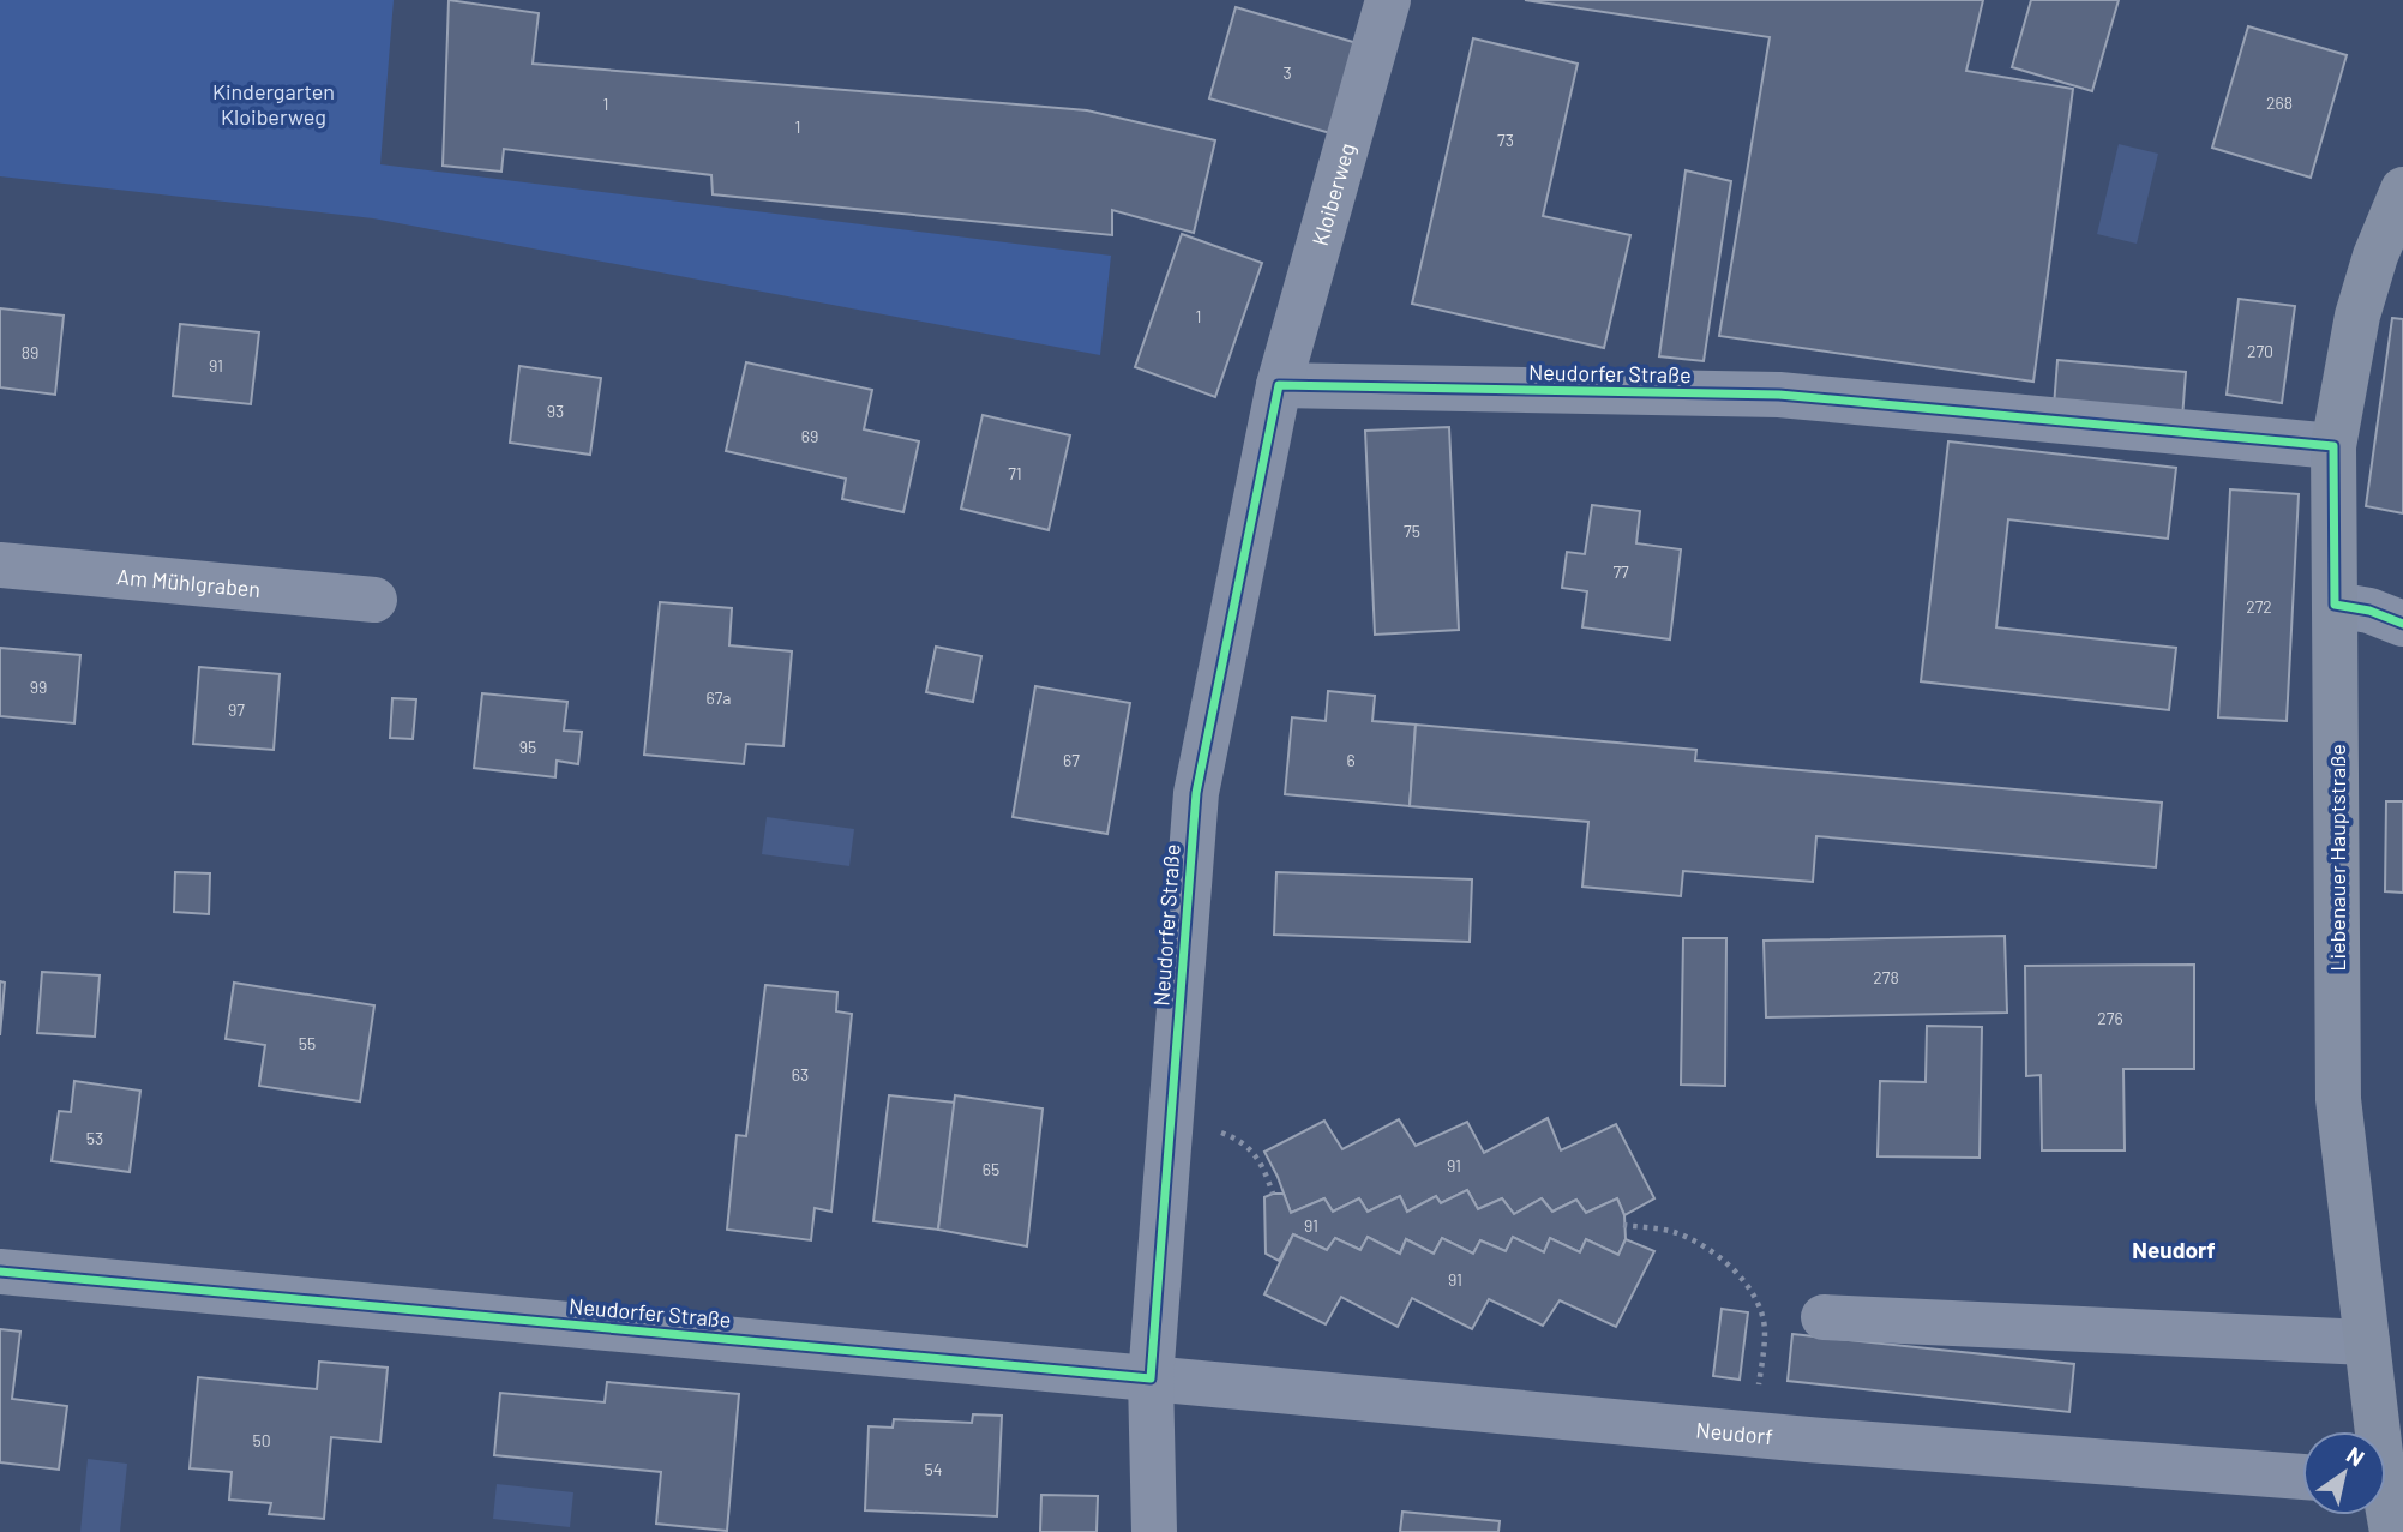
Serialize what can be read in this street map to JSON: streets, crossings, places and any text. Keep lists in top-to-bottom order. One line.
{"streets":{"main road":["Liebenauer Hauptstraße"],"street":["Kloiberweg","Neudorfer Straße","Am Mühlgraben","Neudorf"]},"crossings":[["Kloiberweg","Neudorfer Straße"],["Neudorfer Straße","Liebenauer Hauptstraße"],["Neudorfer Straße","Neudorf"]],"districts":["Neudorf"],"parks":["Kindergarten Kloiberweg"],"house_numbers":["3","268","1","1","73","1","270","89","91","93","69","71","75","77","272","99","67a","97","95","67","6","278","276","55","63","53","91","65","91","91","50","54"],"north":"top right"}
